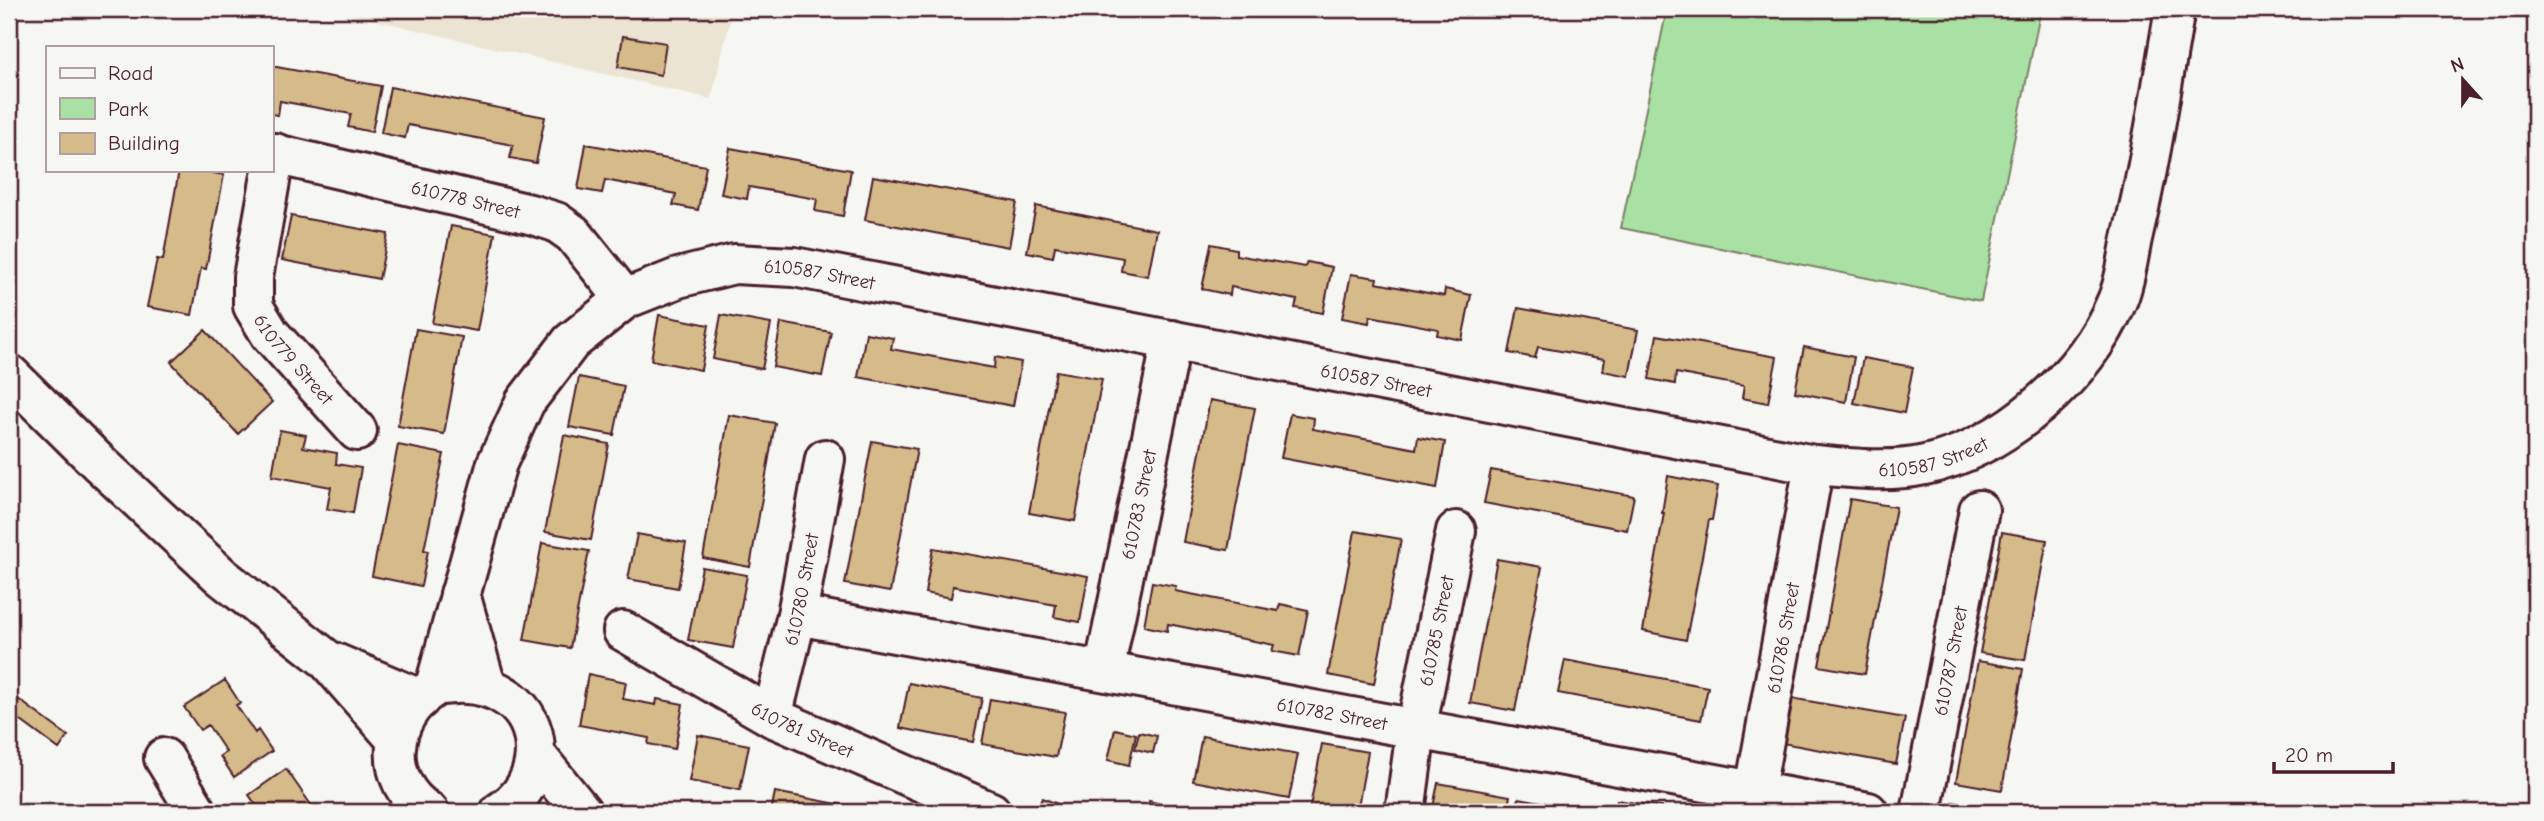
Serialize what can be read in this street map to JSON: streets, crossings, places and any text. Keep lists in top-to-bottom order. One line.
{"streets":{"street":["610778 Street","610587 Street","610779 Street","610783 Street","610780 Street","610785 Street","610786 Street","610787 Street","610782 Street","610781 Street"]},"crossings":[["610778 Street","610587 Street"],["610587 Street","610783 Street"],["610587 Street","610786 Street"],["610783 Street","610782 Street"],["610780 Street","610782 Street"],["610780 Street","610781 Street"],["610785 Street","610782 Street"],["610786 Street","610782 Street"]],"legend":["Road","Park","Building"],"scale_bar":"20 m","north":"top"}
